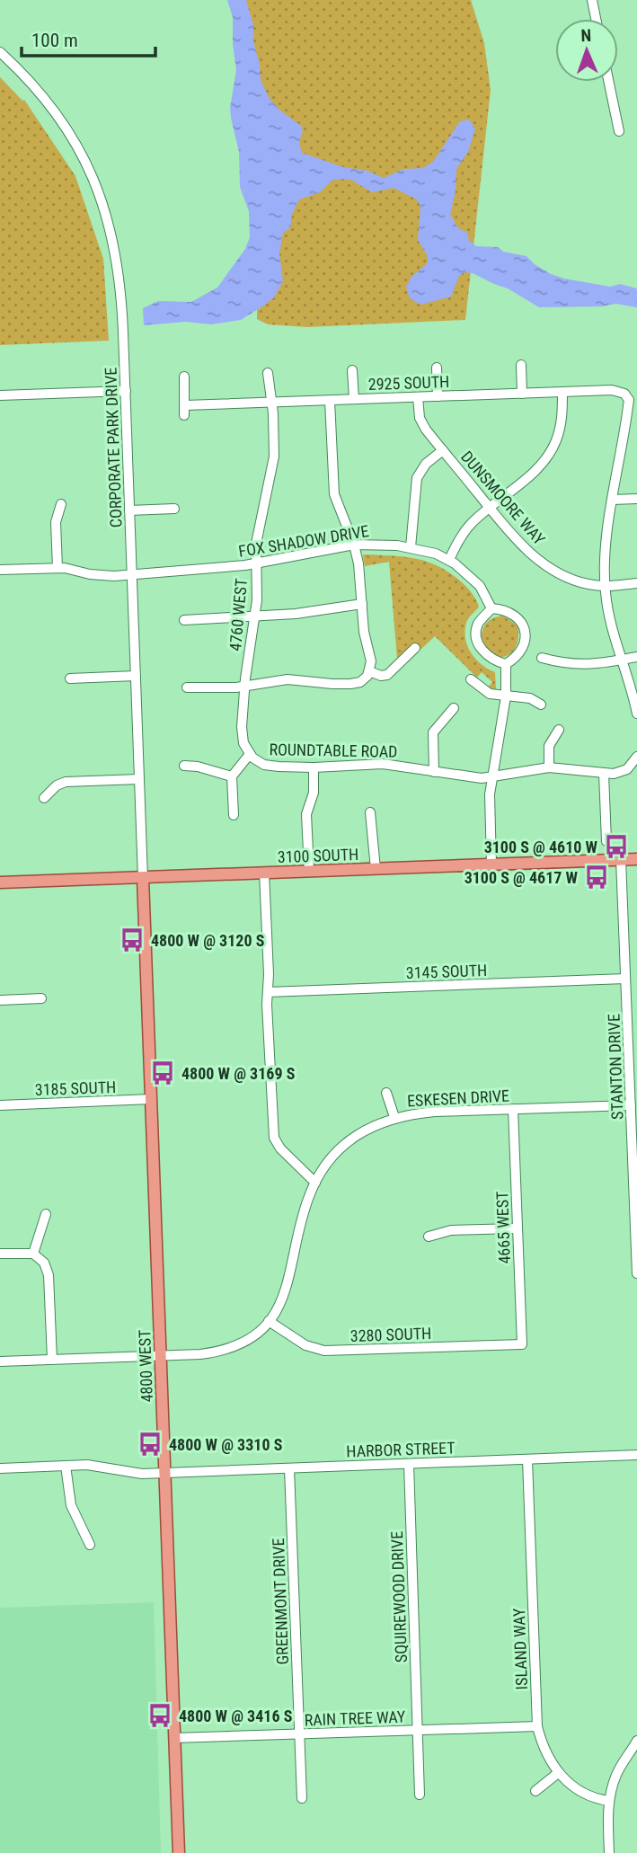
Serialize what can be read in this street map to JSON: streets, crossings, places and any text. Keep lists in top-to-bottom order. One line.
{"streets":{"main road":["3100 SOUTH","4800 WEST"],"street":["2925 SOUTH","CORPORATE PARK DRIVE","DUNSMOORE WAY","FOX SHADOW DRIVE","4760 WEST","ROUNDTABLE ROAD","3145 SOUTH","STANTON DRIVE","3185 SOUTH","ESKESEN DRIVE","4665 WEST","3280 SOUTH","HARBOR STREET","SQUIREWOOD DRIVE","GREENMONT DRIVE","ISLAND WAY","RAIN TREE WAY"]},"crossings":[["2925 SOUTH","DUNSMOORE WAY"],["2925 SOUTH","4760 WEST"],["CORPORATE PARK DRIVE","FOX SHADOW DRIVE"],["CORPORATE PARK DRIVE","3100 SOUTH"],["CORPORATE PARK DRIVE","4800 WEST"],["FOX SHADOW DRIVE","4760 WEST"],["4760 WEST","ROUNDTABLE ROAD"],["3100 SOUTH","STANTON DRIVE"],["3100 SOUTH","4800 WEST"],["3145 SOUTH","STANTON DRIVE"],["STANTON DRIVE","ESKESEN DRIVE"],["3185 SOUTH","4800 WEST"],["ESKESEN DRIVE","4665 WEST"],["ESKESEN DRIVE","3280 SOUTH"],["ESKESEN DRIVE","4800 WEST"],["4665 WEST","3280 SOUTH"],["4800 WEST","HARBOR STREET"],["4800 WEST","RAIN TREE WAY"],["HARBOR STREET","SQUIREWOOD DRIVE"],["HARBOR STREET","GREENMONT DRIVE"],["HARBOR STREET","ISLAND WAY"],["SQUIREWOOD DRIVE","RAIN TREE WAY"],["GREENMONT DRIVE","RAIN TREE WAY"],["ISLAND WAY","RAIN TREE WAY"]],"places":{"bus stop":["3100 S @ 4610 W","3100 S @ 4617 W","4800 W @ 3120 S","4800 W @ 3169 S","4800 W @ 3310 S","4800 W @ 3416 S"]},"scale_bar":"100 m","north":"top"}
